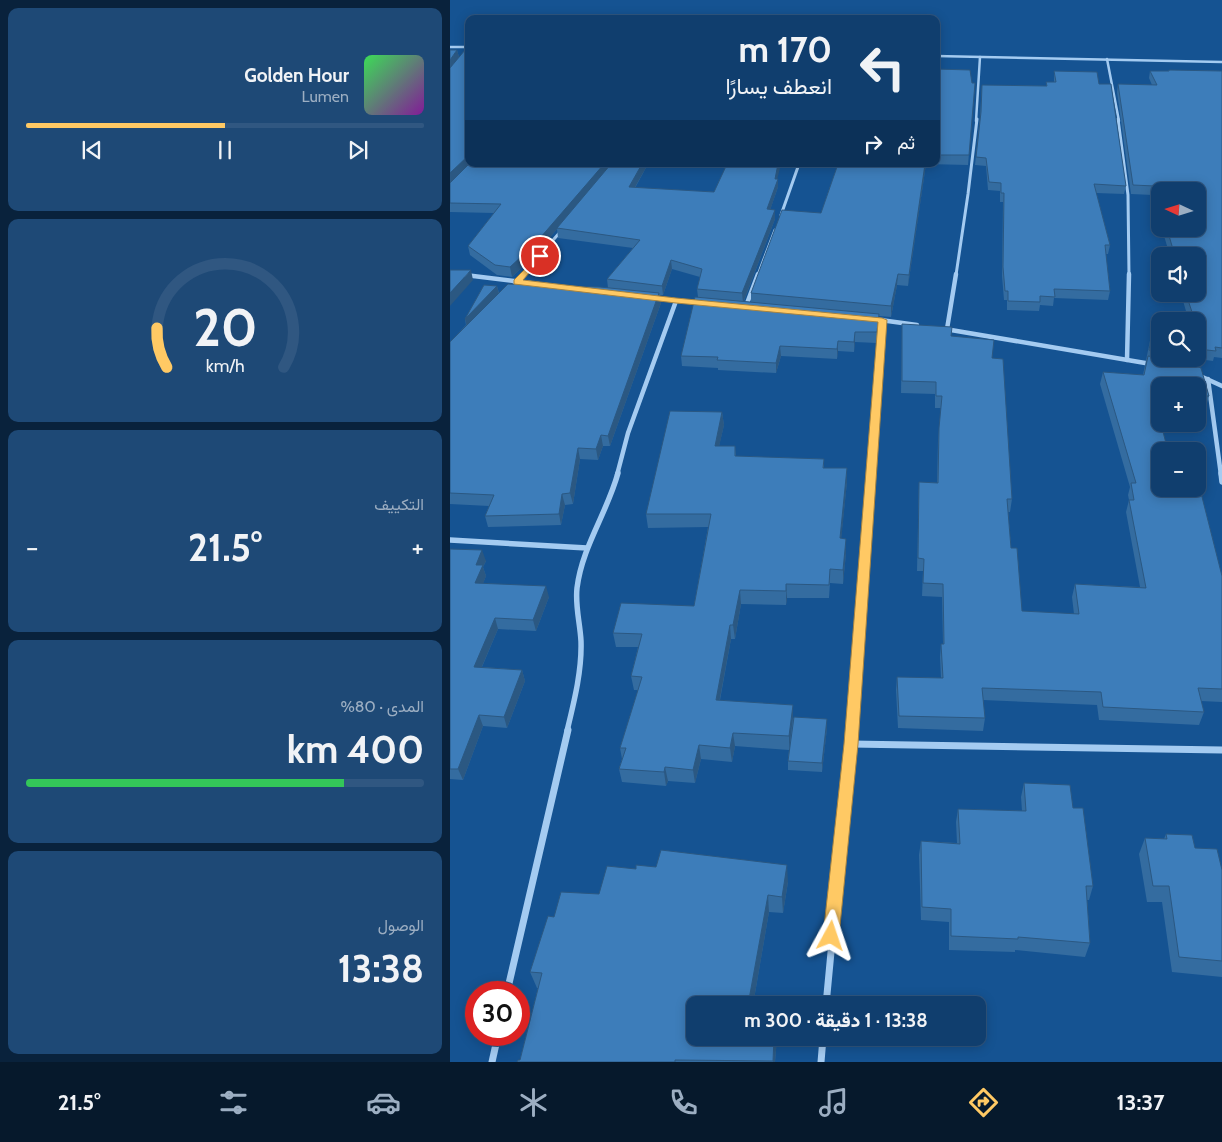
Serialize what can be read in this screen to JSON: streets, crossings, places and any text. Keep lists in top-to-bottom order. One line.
{"north":"left","page":{"turn":["170 m","انعطف يسارًا"],"song":["Golden Hour","Lumen"],"then":"ثم","map_buttons":["+","−"],"tile":["التكييف",["المدى · 80%","400 km"],["الوصول","13:38"]],"heat":["−","21.5°","+"],"limit":"30","trip":"13:38 · 1 دقيقة · 300 m","tabs":["13:37","21.5°"],"gauge":["20","km/h"]}}
